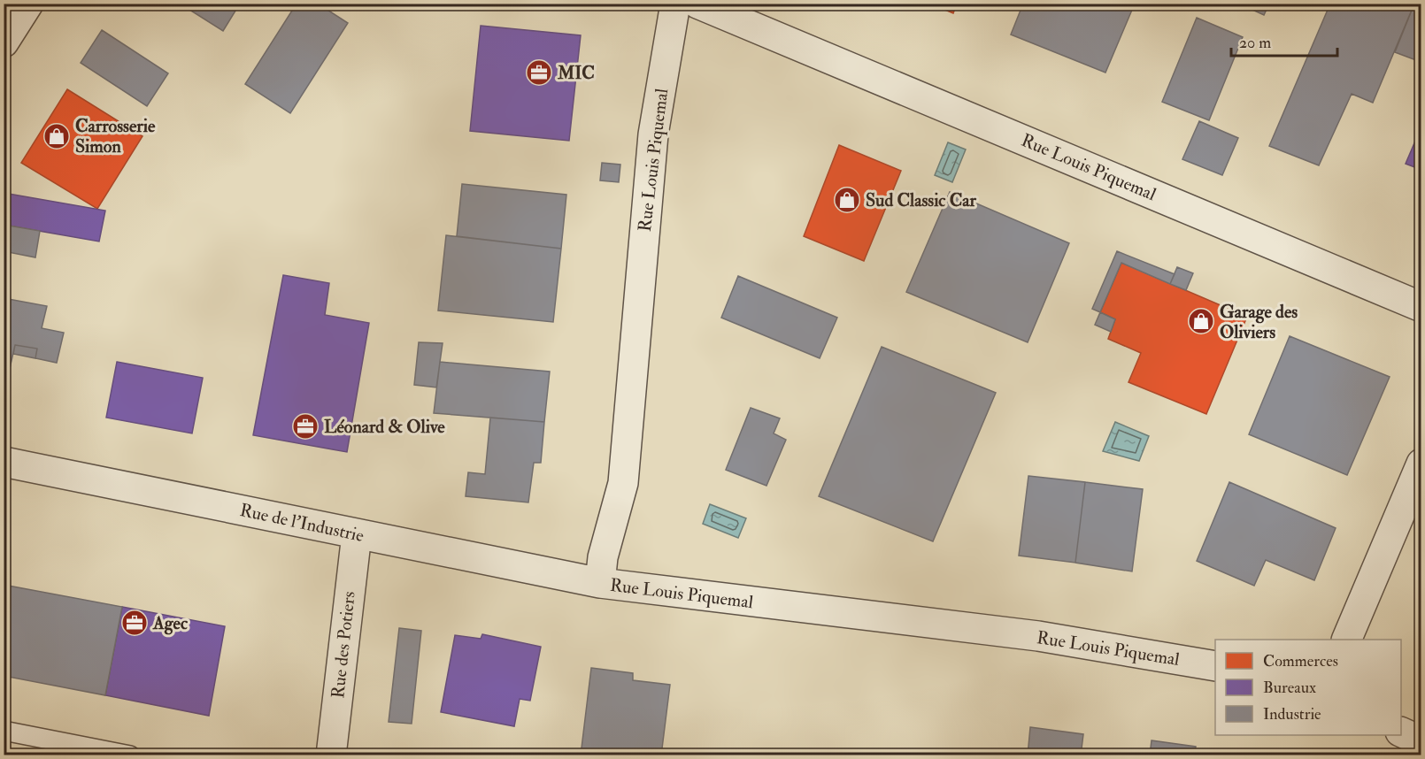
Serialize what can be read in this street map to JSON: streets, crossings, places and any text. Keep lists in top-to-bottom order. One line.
{"streets":{"street":["Rue Louis Piquemal","Rue de l'Industrie","Rue des Potiers"]},"crossings":[["Rue Louis Piquemal","Rue de l'Industrie"],["Rue de l'Industrie","Rue des Potiers"]],"places":{"office":["MIC","Léonard & Olive","Agec"],"shop":["Carrosserie Simon","Sud Classic Car","Garage des Oliviers"]},"legend":["Commerces","Bureaux","Industrie"],"scale_bar":"20 m"}
